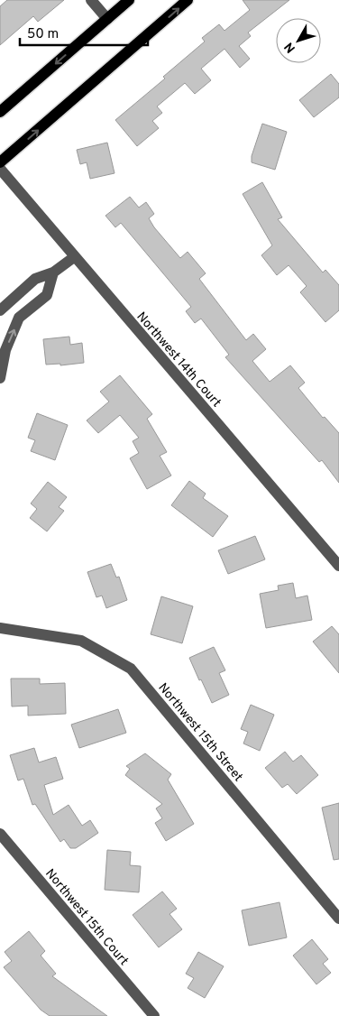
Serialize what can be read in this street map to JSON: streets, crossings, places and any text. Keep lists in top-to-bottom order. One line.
{"streets":{"street":["Northwest 14th Court","Northwest 15th Street","Northwest 15th Court"]},"scale_bar":"50 m","north":"bottom left"}
